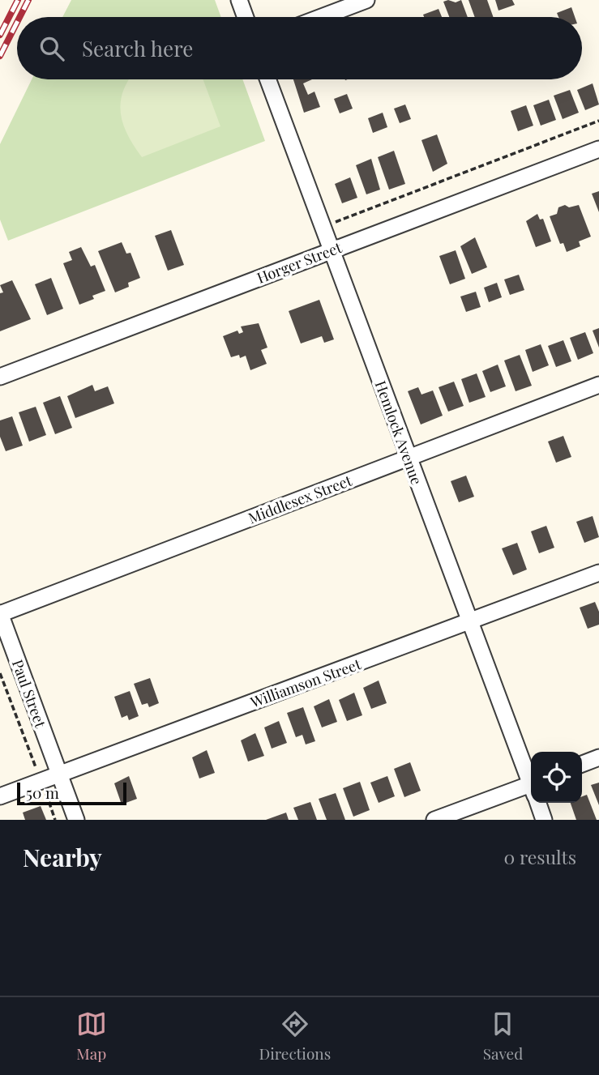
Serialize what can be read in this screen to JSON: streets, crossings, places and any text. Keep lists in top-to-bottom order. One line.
{"streets":{"street":["Horger Street","Hemlock Avenue","Middlesex Street","Williamson Street","Paul Street"]},"crossings":[["Horger Street","Hemlock Avenue"],["Hemlock Avenue","Middlesex Street"],["Hemlock Avenue","Williamson Street"],["Middlesex Street","Paul Street"],["Williamson Street","Paul Street"]],"scale_bar":"50 m","page":{"search":"Search here","scale":"50 m","heading":["Nearby","0 results"],"nav":["Map","Directions","Saved"]}}
